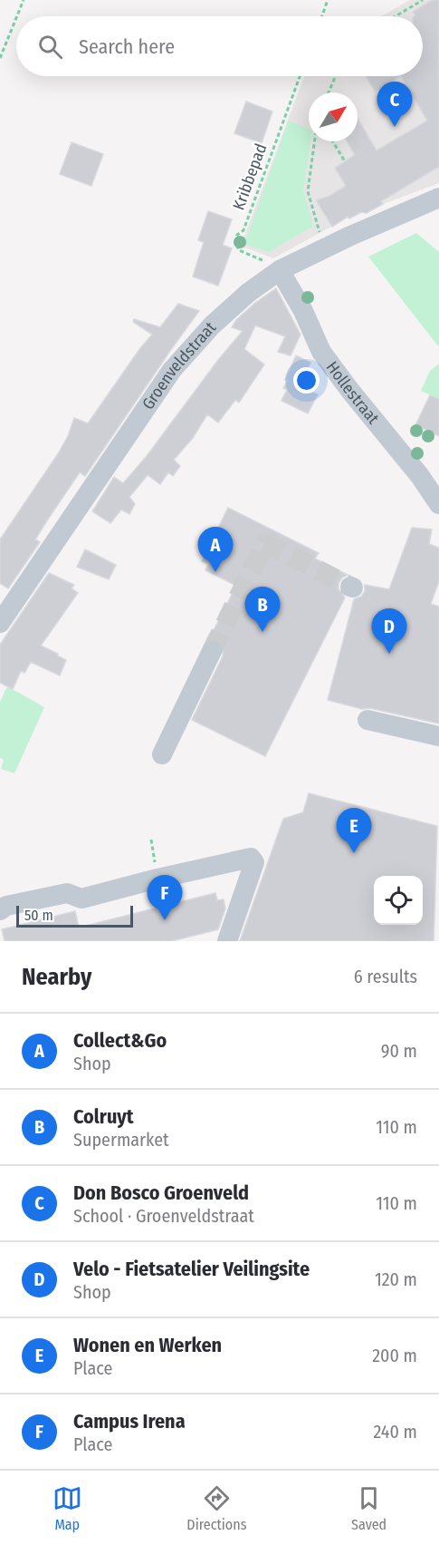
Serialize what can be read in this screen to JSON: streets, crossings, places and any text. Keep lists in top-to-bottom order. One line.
{"streets":{"street":["Groenveldstraat","Hollestraat"],"path":["Kribbepad"]},"crossings":[["Kribbepad","Groenveldstraat"],["Kribbepad","Hollestraat"],["Groenveldstraat","Hollestraat"]],"scale_bar":"50 m","north":"top right","page":{"search":"Search here","pins":["C","A","B","D","E","F"],"scale":"50 m","heading":["Nearby","6 results"],"list":[{"mark":"A","name":"Collect&Go","note":"Shop","value":"90 m"},{"mark":"B","name":"Colruyt","note":"Supermarket","value":"110 m"},{"mark":"C","name":"Don Bosco Groenveld","note":"School · Groenveldstraat","value":"110 m"},{"mark":"D","name":"Velo - Fietsatelier Veilingsite","note":"Shop","value":"120 m"},{"mark":"E","name":"Wonen en Werken","note":"Place","value":"200 m"},{"mark":"F","name":"Campus Irena","note":"Place","value":"240 m"}],"nav":["Map","Directions","Saved"]}}
